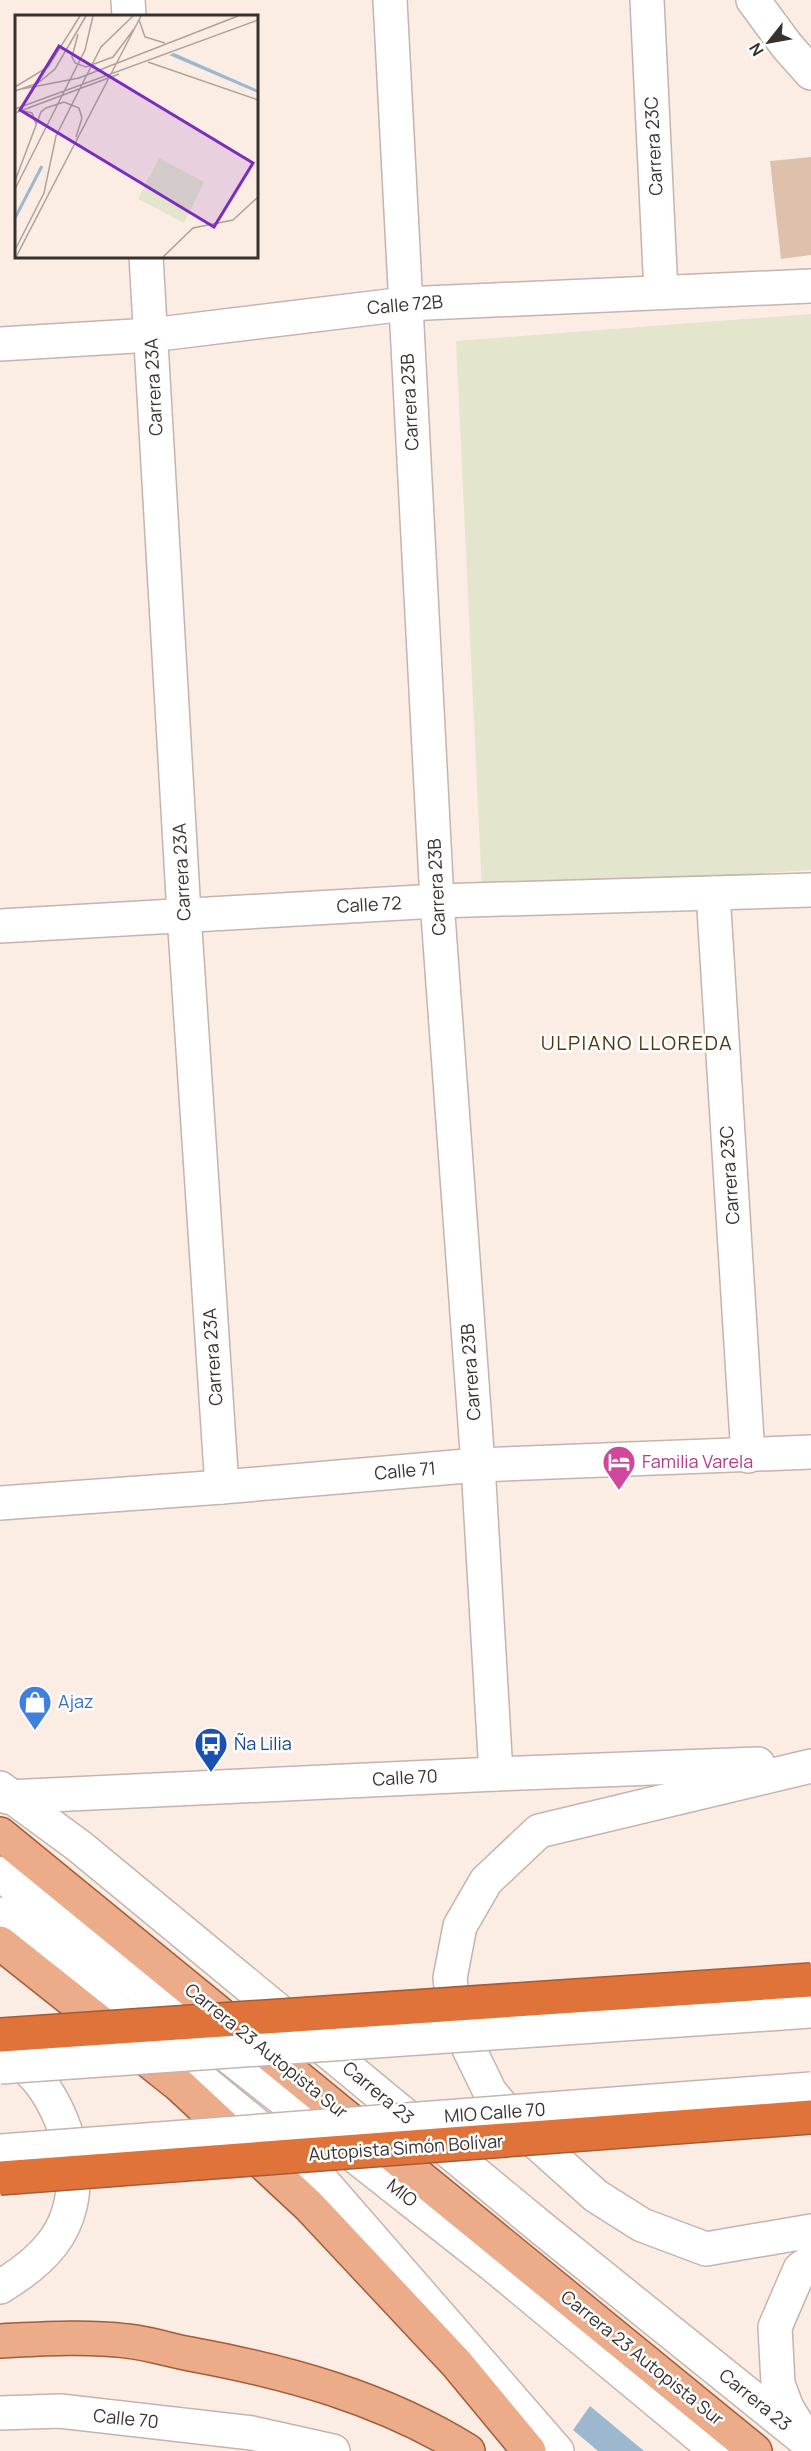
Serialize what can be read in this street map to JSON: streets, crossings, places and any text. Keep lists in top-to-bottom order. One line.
{"streets":{"highway":["Autopista Simón Bolívar"],"main road":["Carrera 23 Autopista Sur"],"street":["Carrera 23C","Calle 72B","Carrera 23A","Carrera 23B","Calle 72","Calle 71","Calle 70","Carrera 23","MIO Calle 70","MIO"]},"crossings":[["Carrera 23C","Calle 72B"],["Carrera 23C","Calle 72"],["Carrera 23C","Calle 71"],["Calle 72B","Carrera 23A"],["Calle 72B","Carrera 23B"],["Carrera 23A","Calle 72"],["Carrera 23A","Calle 71"],["Carrera 23B","Calle 72"],["Carrera 23B","Calle 71"],["Carrera 23B","Calle 70"],["Calle 70","Carrera 23"]],"districts":["ULPIANO LLOREDA"],"places":{"hotel":["Familia Varela"],"shop":["Ajaz"],"bus stop":["Ña Lilia"]},"north":"bottom left"}
